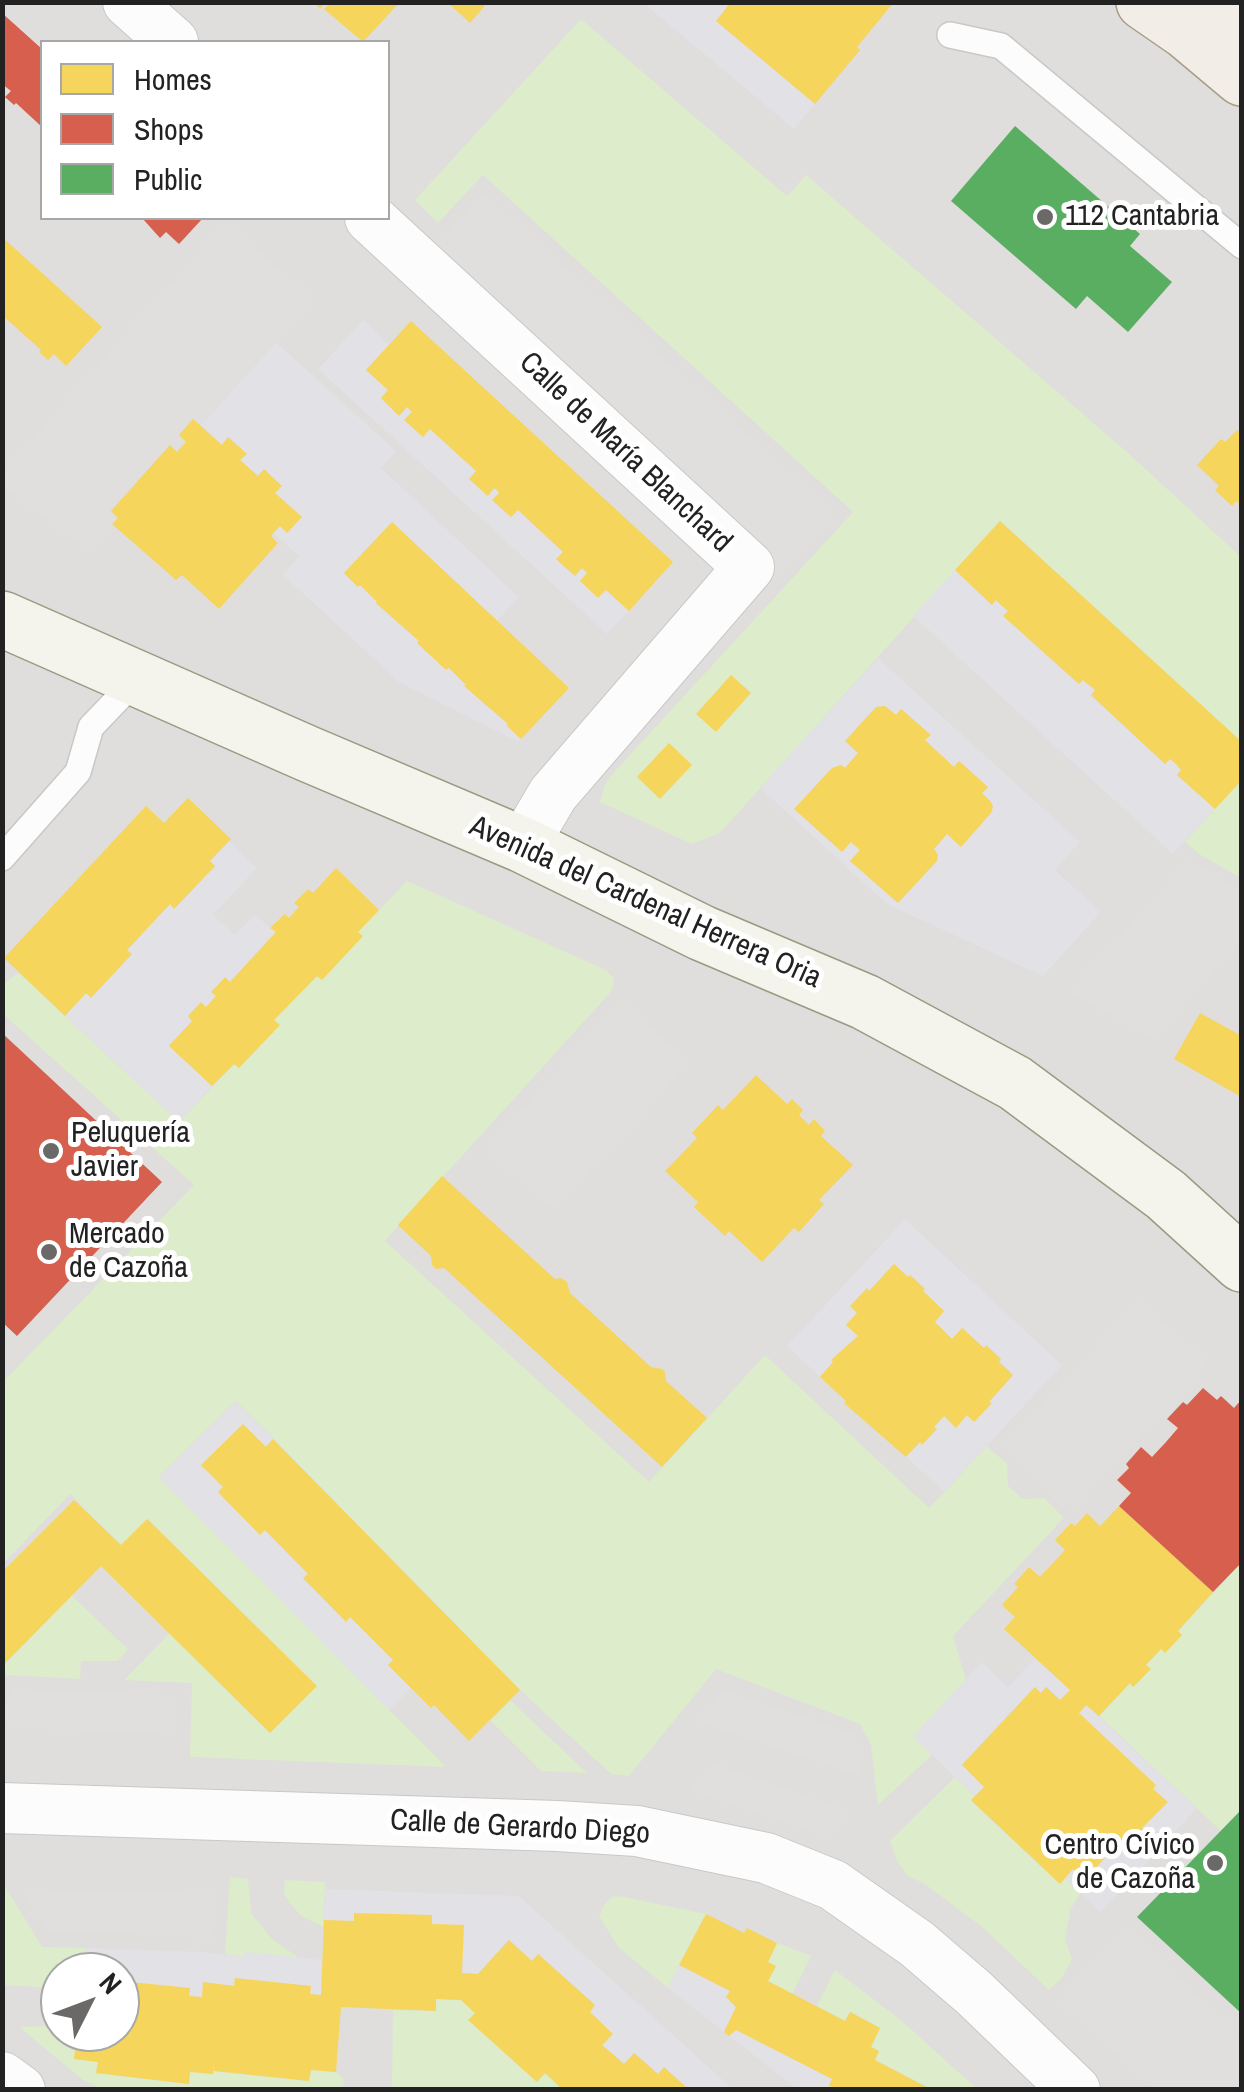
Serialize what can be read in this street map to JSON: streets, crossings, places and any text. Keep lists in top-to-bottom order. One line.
{"streets":{"main road":["Avenida del Cardenal Herrera Oria"],"street":["Calle de María Blanchard","Calle de Gerardo Diego"]},"crossings":[["Calle de María Blanchard","Avenida del Cardenal Herrera Oria"]],"places":["112 Cantabria","Peluquería Javier","Mercado de Cazoña","Centro Cívico de Cazoña"],"legend":["Homes","Shops","Public"],"north":"top right"}
